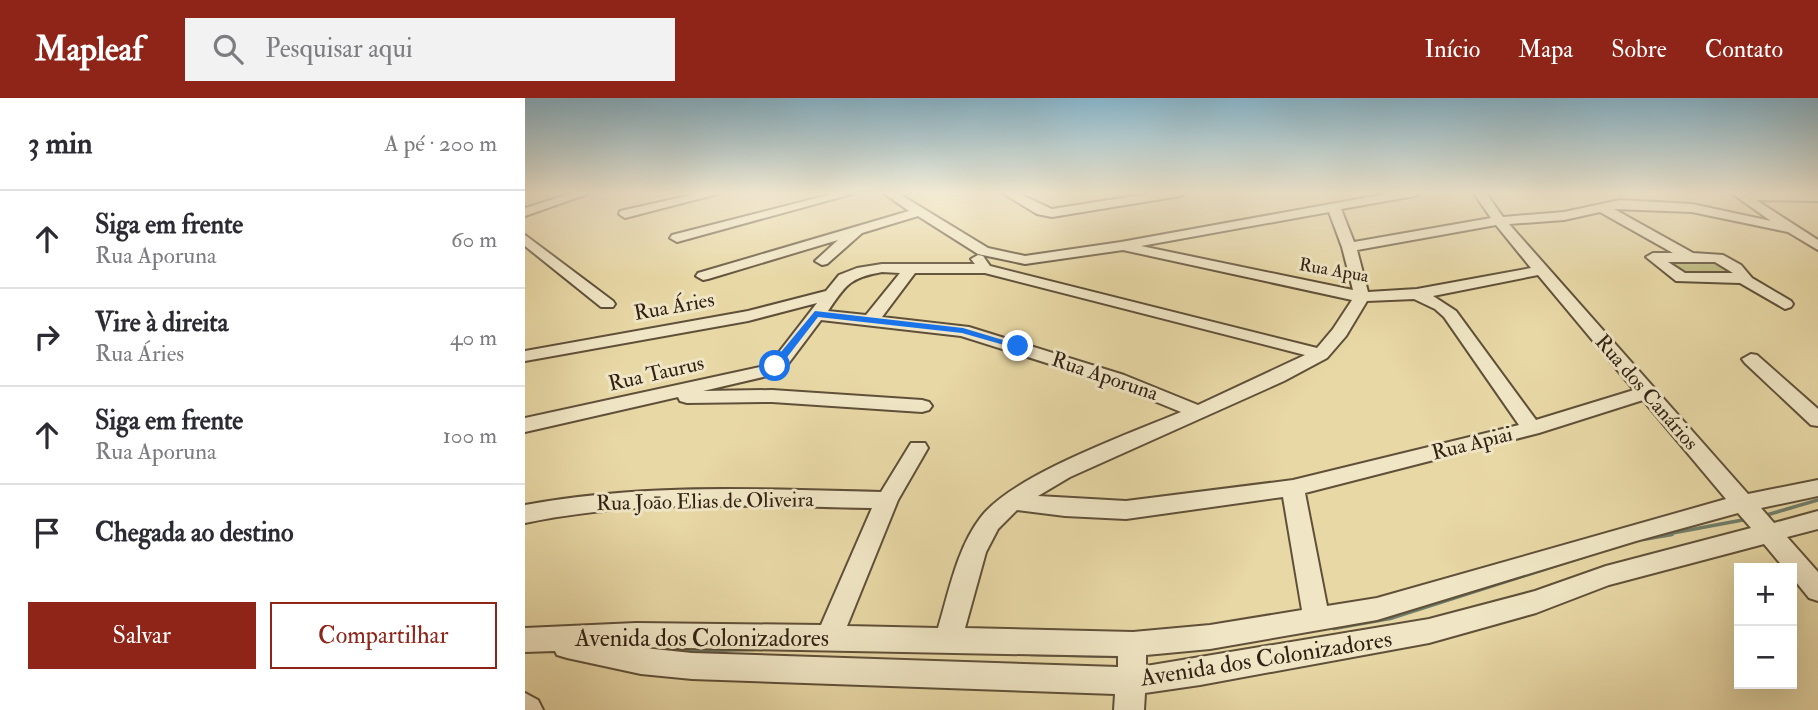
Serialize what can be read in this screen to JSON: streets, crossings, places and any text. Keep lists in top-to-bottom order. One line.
{"streets":{"street":["Rua Apua","Rua Áries","Rua Taurus","Rua Aporuna","Rua dos Canários","Rua Apiai","Rua Joāo Elias de Oliveira","Avenida dos Colonizadores"]},"crossings":[["Rua Apua","Rua Aporuna"],["Rua Apua","Rua dos Canários"],["Rua Áries","Rua Taurus"],["Rua Aporuna","Rua Apiai"],["Rua Aporuna","Avenida dos Colonizadores"],["Rua dos Canários","Rua Apiai"],["Rua dos Canários","Avenida dos Colonizadores"]],"page":{"header":"Mapleaf","search":"Pesquisar aqui","nav":["Início","Mapa","Sobre","Contato"],"heading":["3 min","A pé · 200 m"],"list":[["Siga em frente","Rua Aporuna","60 m"],["Vire à direita","Rua Áries","40 m"],["Siga em frente","Rua Aporuna","100 m"],"Chegada ao destino"],"map_buttons":["+","−"],"buttons":["Salvar","Compartilhar"]}}
